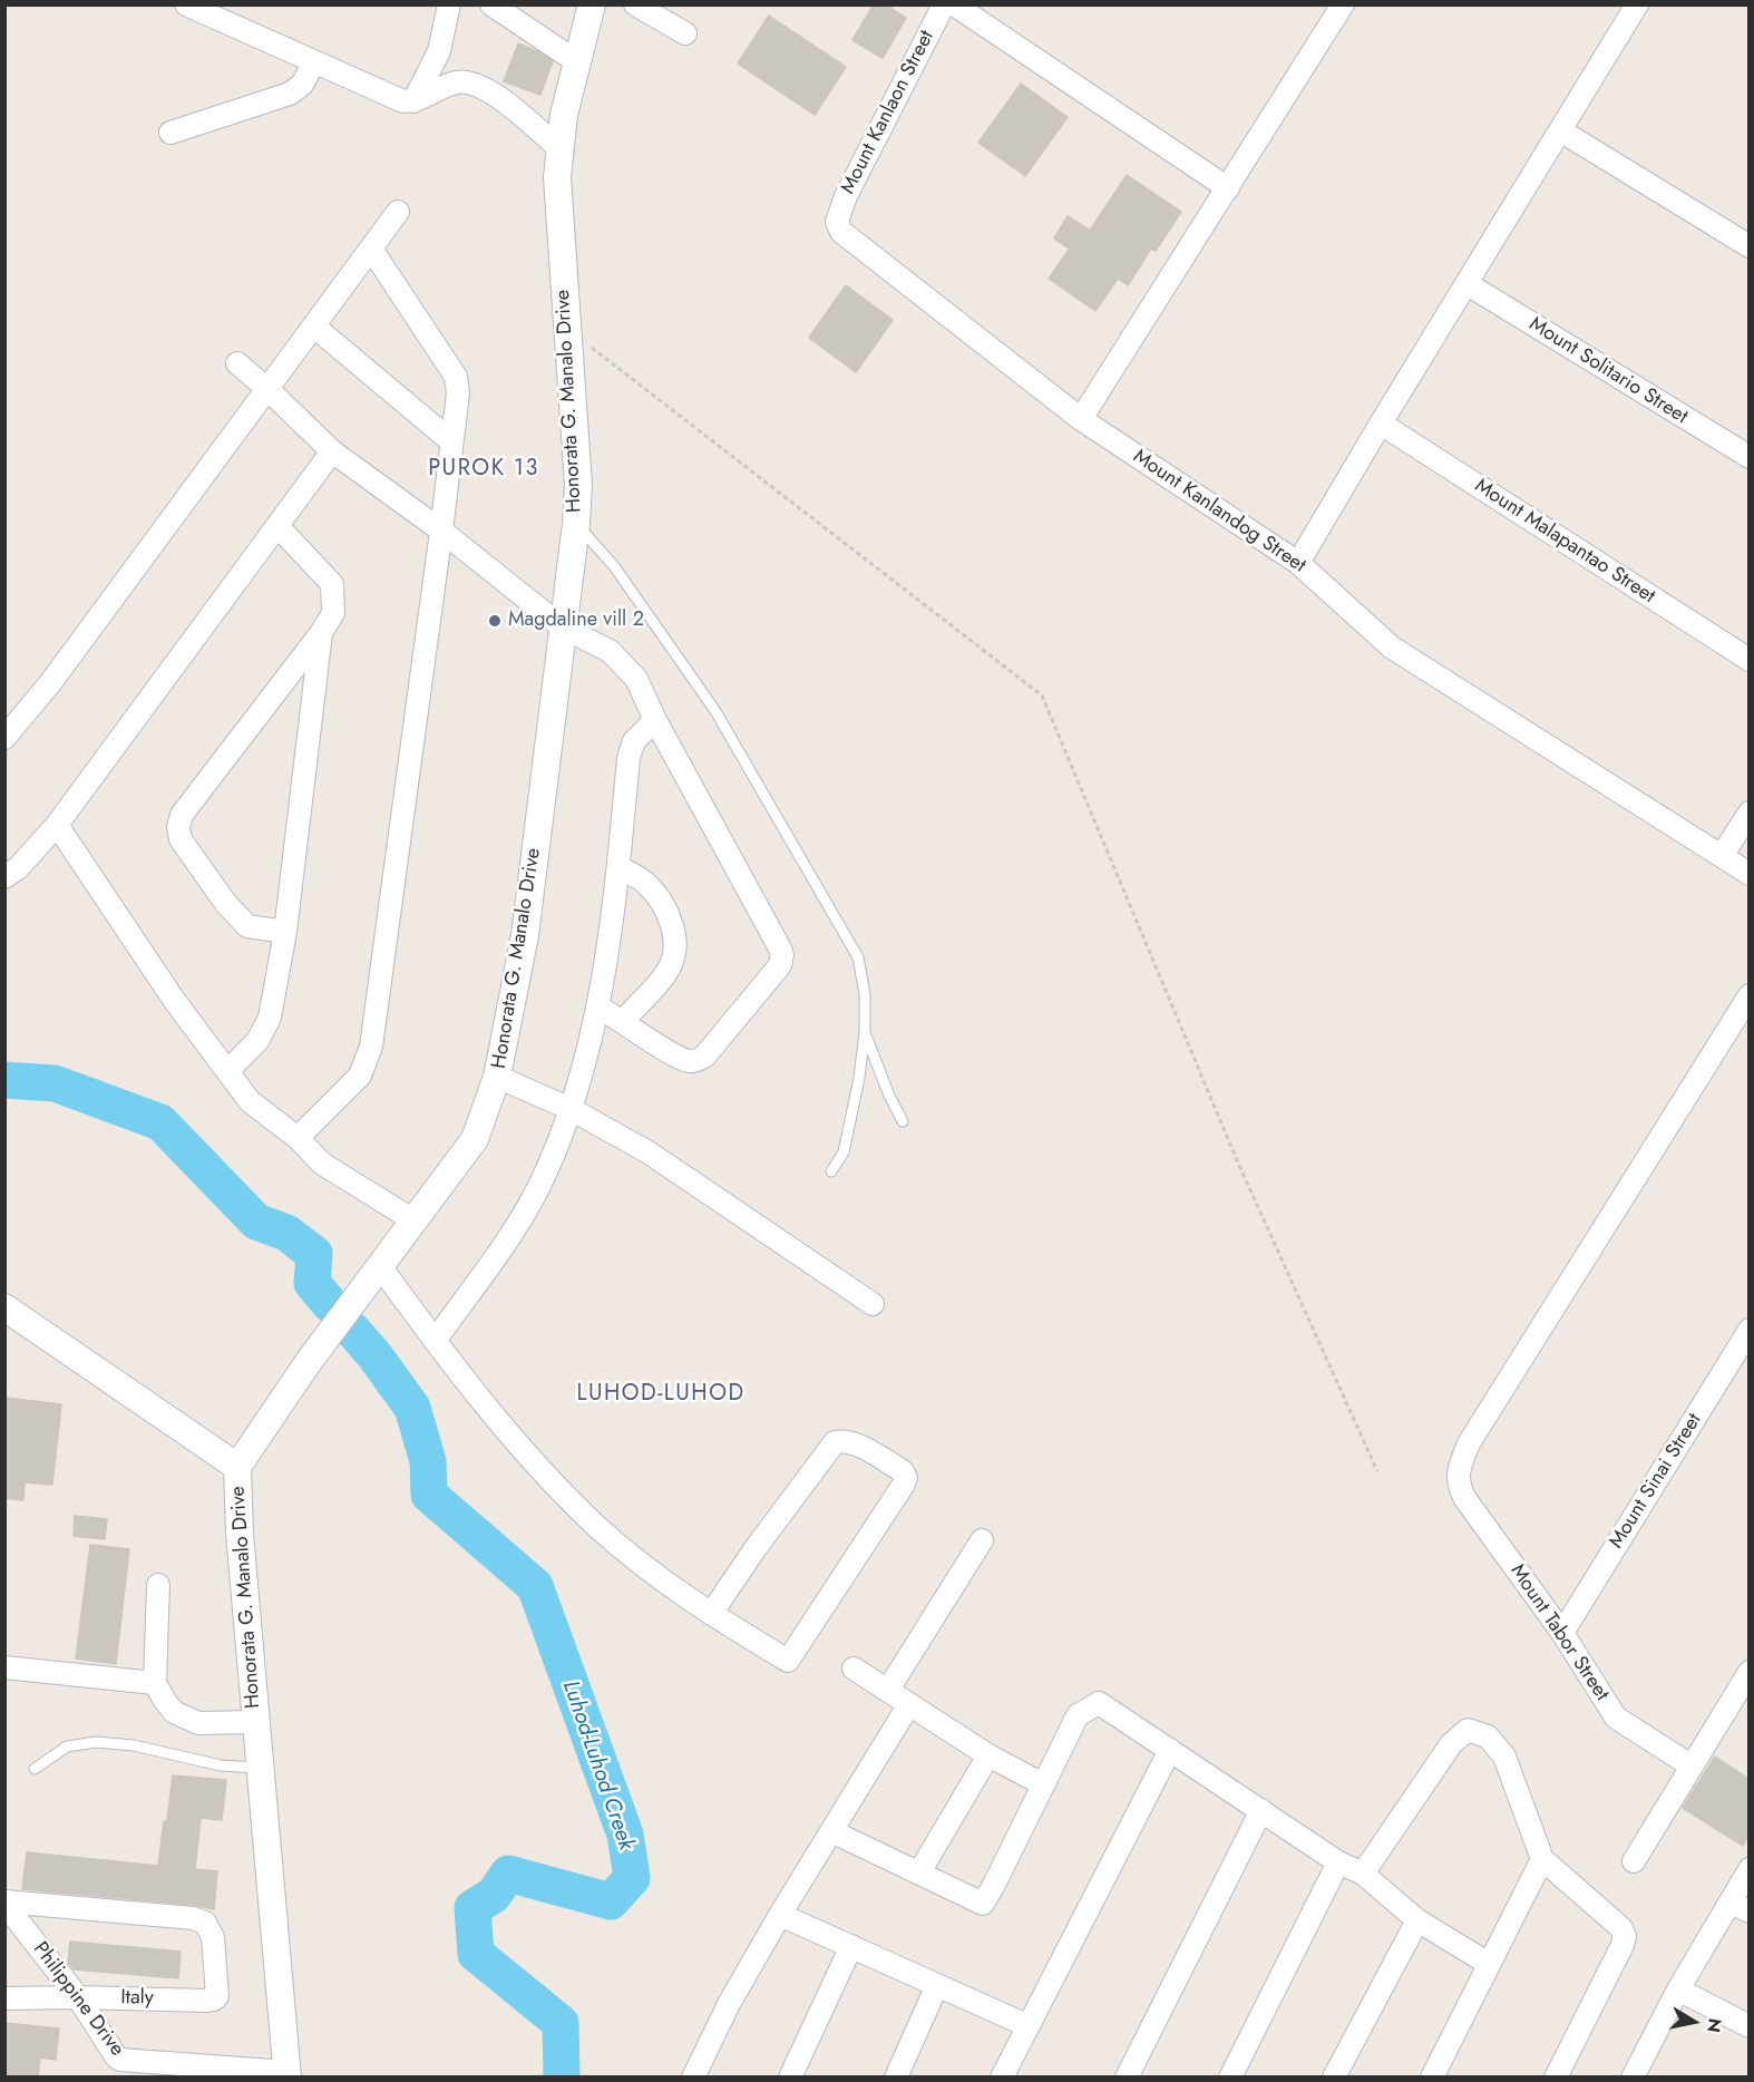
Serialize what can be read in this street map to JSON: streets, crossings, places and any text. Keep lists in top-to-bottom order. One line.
{"streets":{"street":["Mount Kanlaon Street","Mount Solitario Street","Honorata G. Manalo Drive","Mount Kanlandog Street","Mount Malapantao Street","Mount Sinai Street","Mount Tabor Street","Italy","Philippine Drive"]},"crossings":[["Mount Kanlaon Street","Mount Kanlandog Street"],["Honorata G. Manalo Drive","Philippine Drive"],["Mount Sinai Street","Mount Tabor Street"],["Italy","Philippine Drive"]],"districts":["PUROK 13","LUHOD-LUHOD"],"water":["Luhod-Luhod Creek"],"places":["Magdaline vill 2"],"north":"right"}
